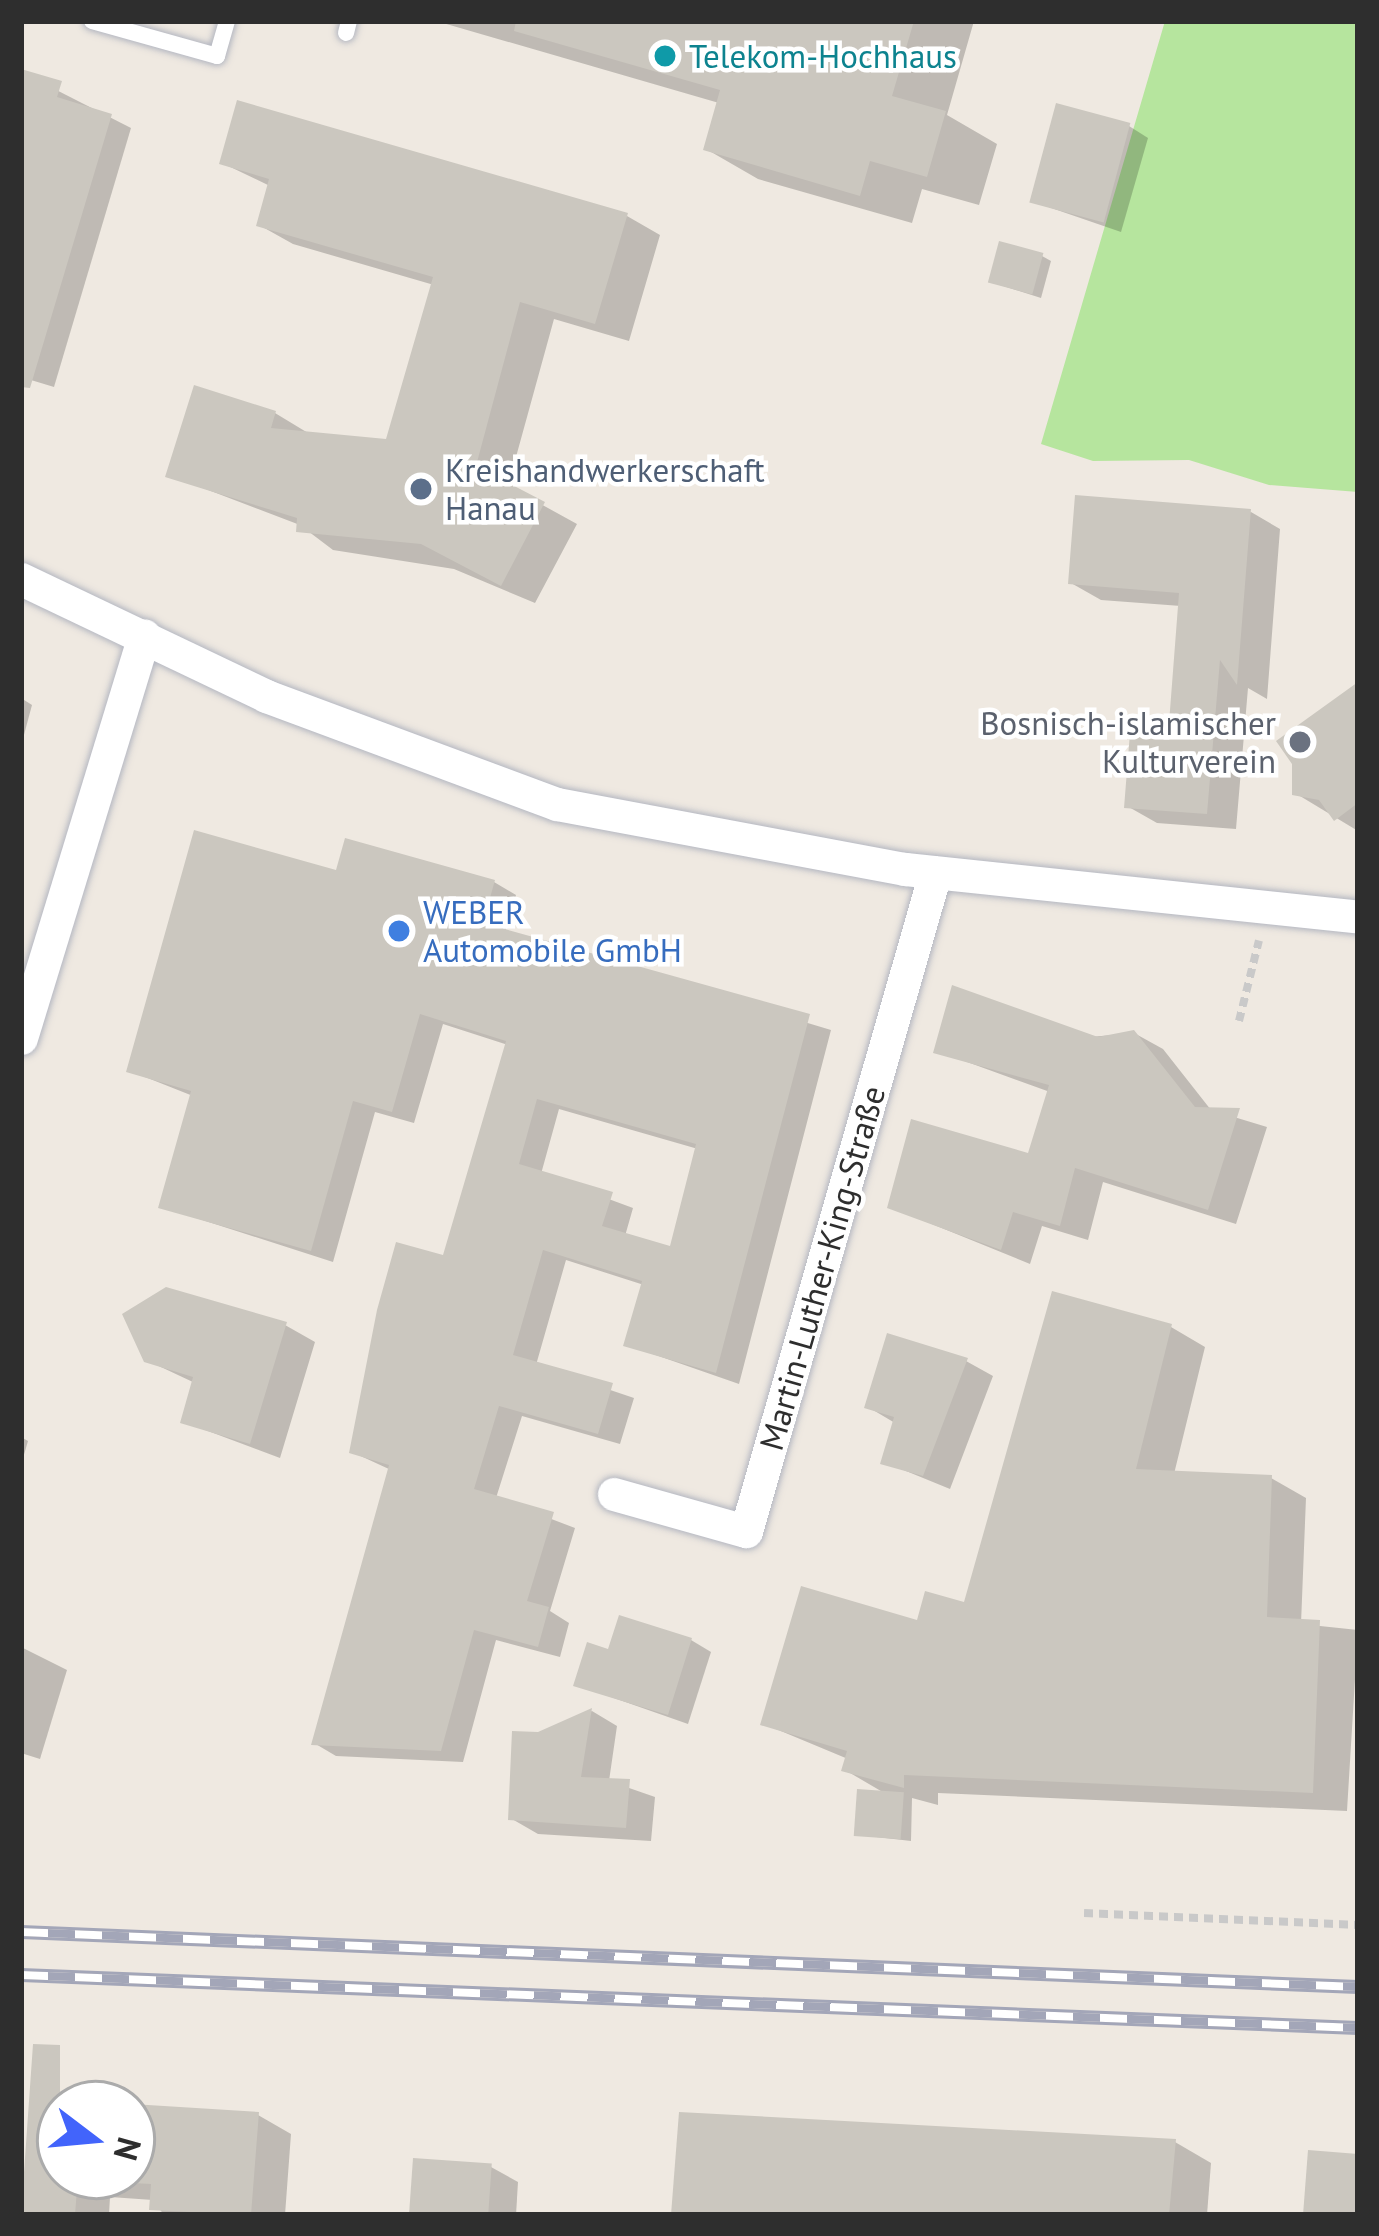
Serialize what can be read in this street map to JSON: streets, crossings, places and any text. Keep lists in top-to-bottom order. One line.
{"streets":{"street":["Martin-Luther-King-Straße"]},"places":["Telekom-Hochhaus","Kreishandwerkerschaft Hanau","Bosnisch-islamischer Kulturverein","WEBER Automobile GmbH"],"north":"right"}
